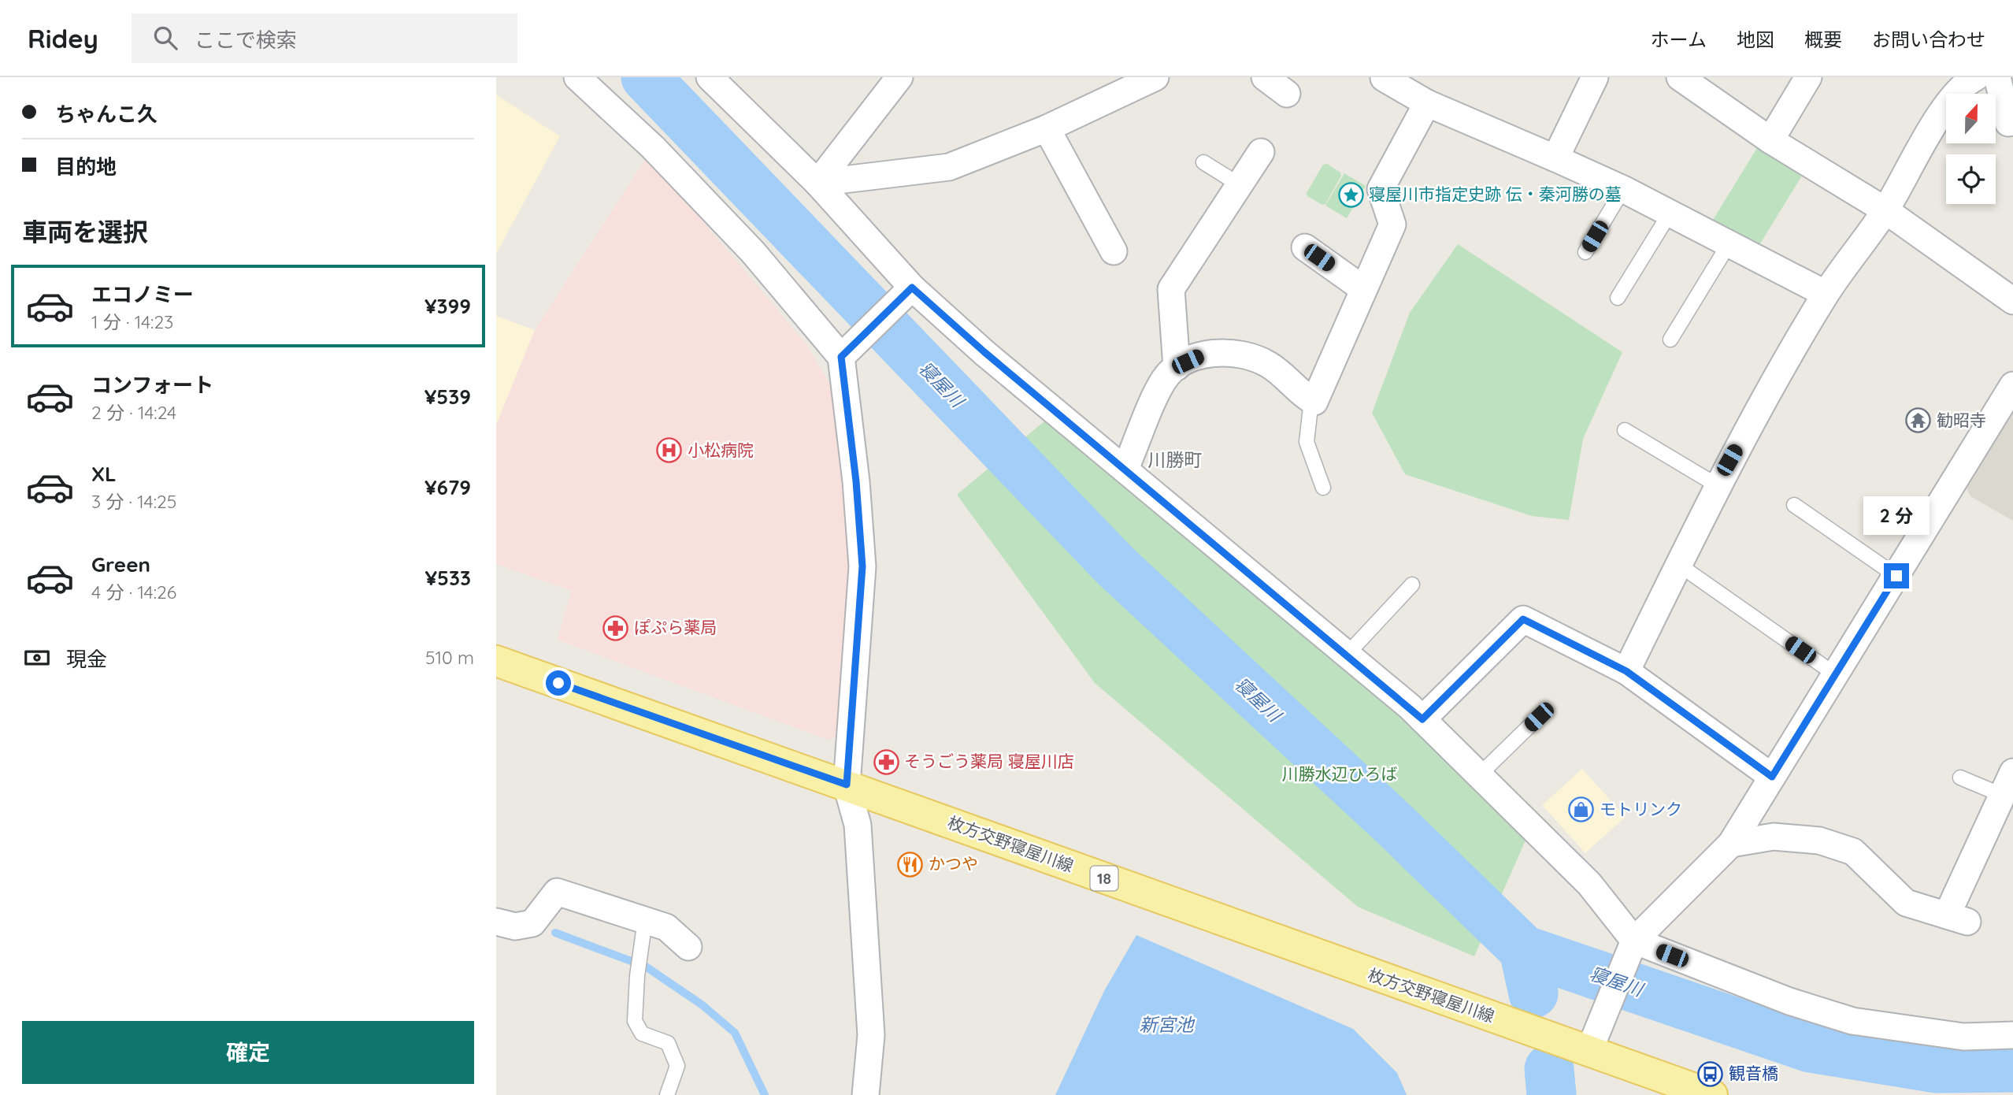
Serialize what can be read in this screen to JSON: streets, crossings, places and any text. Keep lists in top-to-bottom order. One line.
{"streets":{"main road":["枚方交野寝屋川線","18"]},"districts":["川勝町"],"water":["寝屋川","新宮池"],"parks":["川勝水辺ひろば"],"places":{"place":["寝屋川市指定史跡 伝・秦河勝の墓"],"temple":["勧昭寺"],"hospital":["小松病院"],"pharmacy":["ぽぷら薬局","そうごう薬局 寝屋川店"],"shop":["モトリンク"],"restaurant":["かつや"],"bus stop":["観音橋"]},"north":"top","page":{"header":"Ridey","search":"ここで検索","nav":["ホーム","地図","概要","お問い合わせ"],"banner":["ちゃんこ久","目的地"],"heading":"車両を選択","list":[{"name":"エコノミー","note":"1 分 · 14:23","value":"¥399"},{"name":"コンフォート","note":"2 分 · 14:24","value":"¥539"},{"name":"XL","note":"3 分 · 14:25","value":"¥679"},{"name":"Green","note":"4 分 · 14:26","value":"¥533"}],"bubble":"2 分","pay":["現金","510 m"],"buttons":"確定"}}
